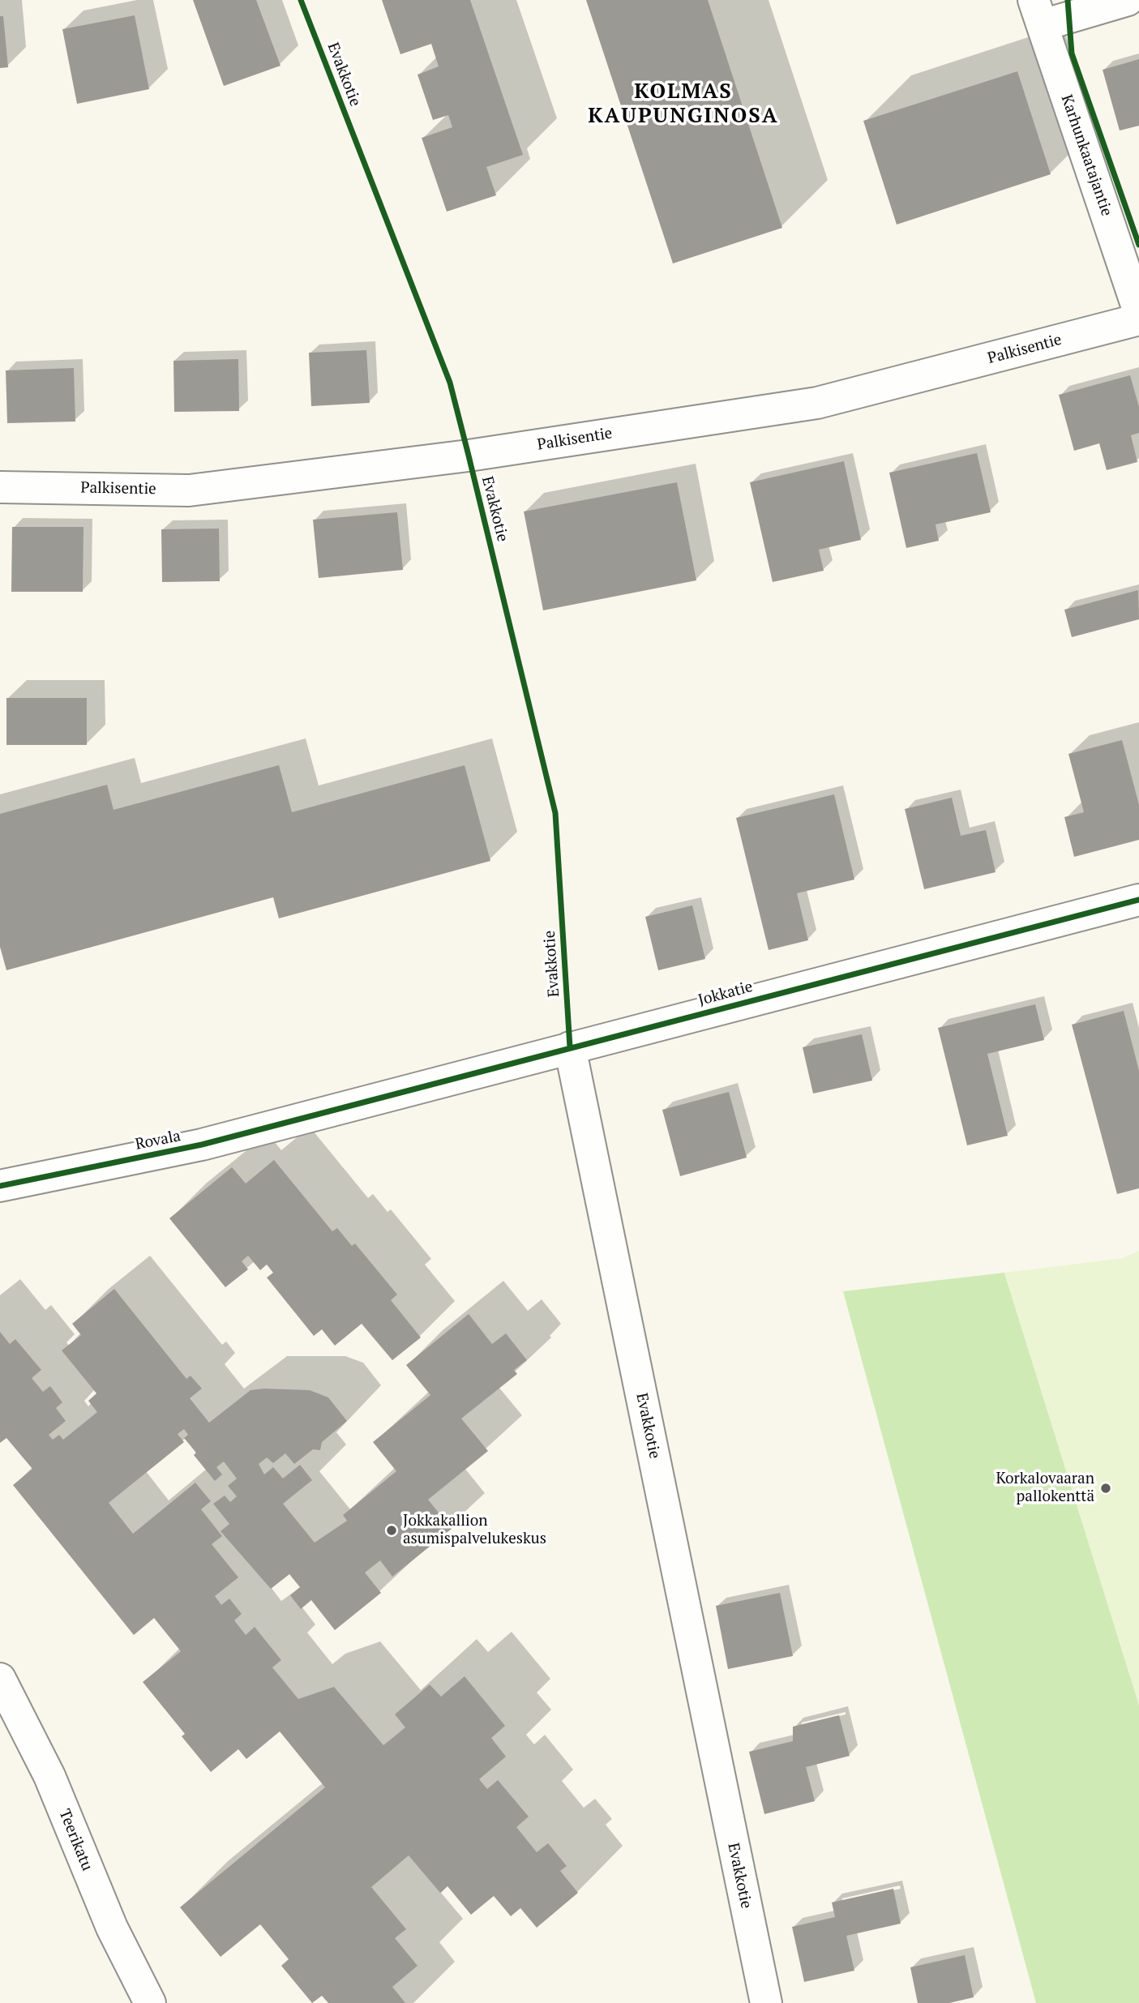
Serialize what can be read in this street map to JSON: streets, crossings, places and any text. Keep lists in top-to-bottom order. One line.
{"streets":{"street":["Evakkotie","Karhunkaatajantie","Palkisentie","Jokkatie","Rovala","Teerikatu"]},"crossings":[["Evakkotie","Jokkatie"],["Jokkatie","Rovala"]],"districts":["KOLMAS KAUPUNGINOSA"],"places":["Korkalovaaran pallokenttä","Jokkakallion asumispalvelukeskus"]}
